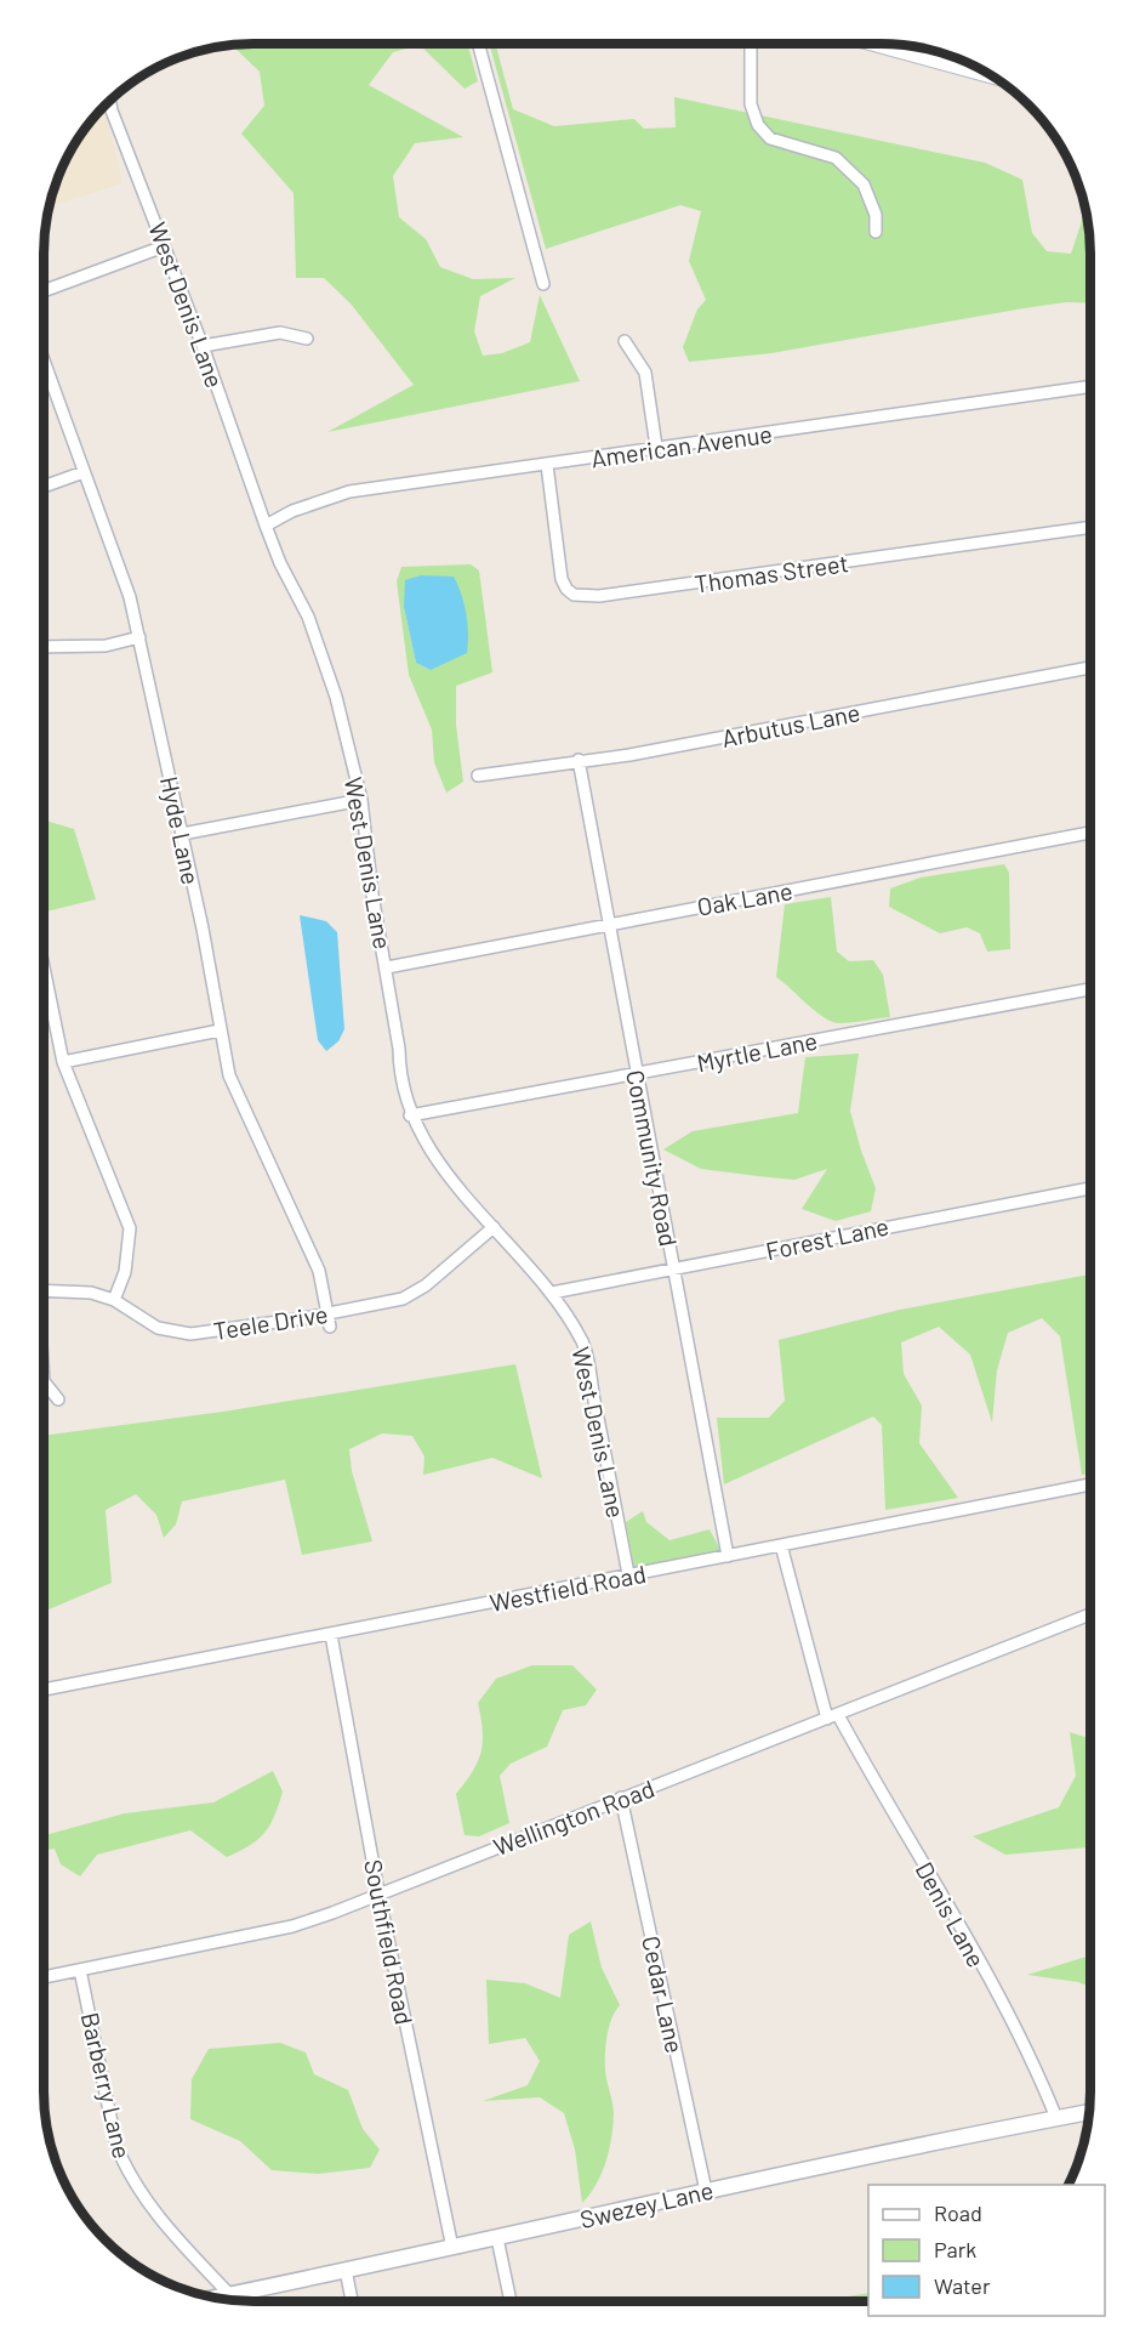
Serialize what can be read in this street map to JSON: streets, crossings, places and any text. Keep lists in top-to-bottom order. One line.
{"streets":{"street":["West Denis Lane","American Avenue","Thomas Street","Arbutus Lane","Hyde Lane","Oak Lane","Myrtle Lane","Community Road","Forest Lane","Teele Drive","Westfield Road","Wellington Road","Denis Lane","Southfield Road","Cedar Lane","Barberry Lane","Swezey Lane"]},"crossings":[["West Denis Lane","American Avenue"],["West Denis Lane","Oak Lane"],["West Denis Lane","Myrtle Lane"],["West Denis Lane","Forest Lane"],["West Denis Lane","Teele Drive"],["West Denis Lane","Westfield Road"],["American Avenue","Thomas Street"],["Arbutus Lane","Community Road"],["Hyde Lane","Teele Drive"],["Oak Lane","Community Road"],["Myrtle Lane","Community Road"],["Community Road","Forest Lane"],["Community Road","Westfield Road"],["Westfield Road","Denis Lane"],["Westfield Road","Southfield Road"],["Wellington Road","Denis Lane"],["Wellington Road","Southfield Road"],["Wellington Road","Cedar Lane"],["Wellington Road","Barberry Lane"],["Denis Lane","Swezey Lane"],["Southfield Road","Swezey Lane"],["Cedar Lane","Swezey Lane"],["Barberry Lane","Swezey Lane"]],"legend":["Road","Park","Water"]}
